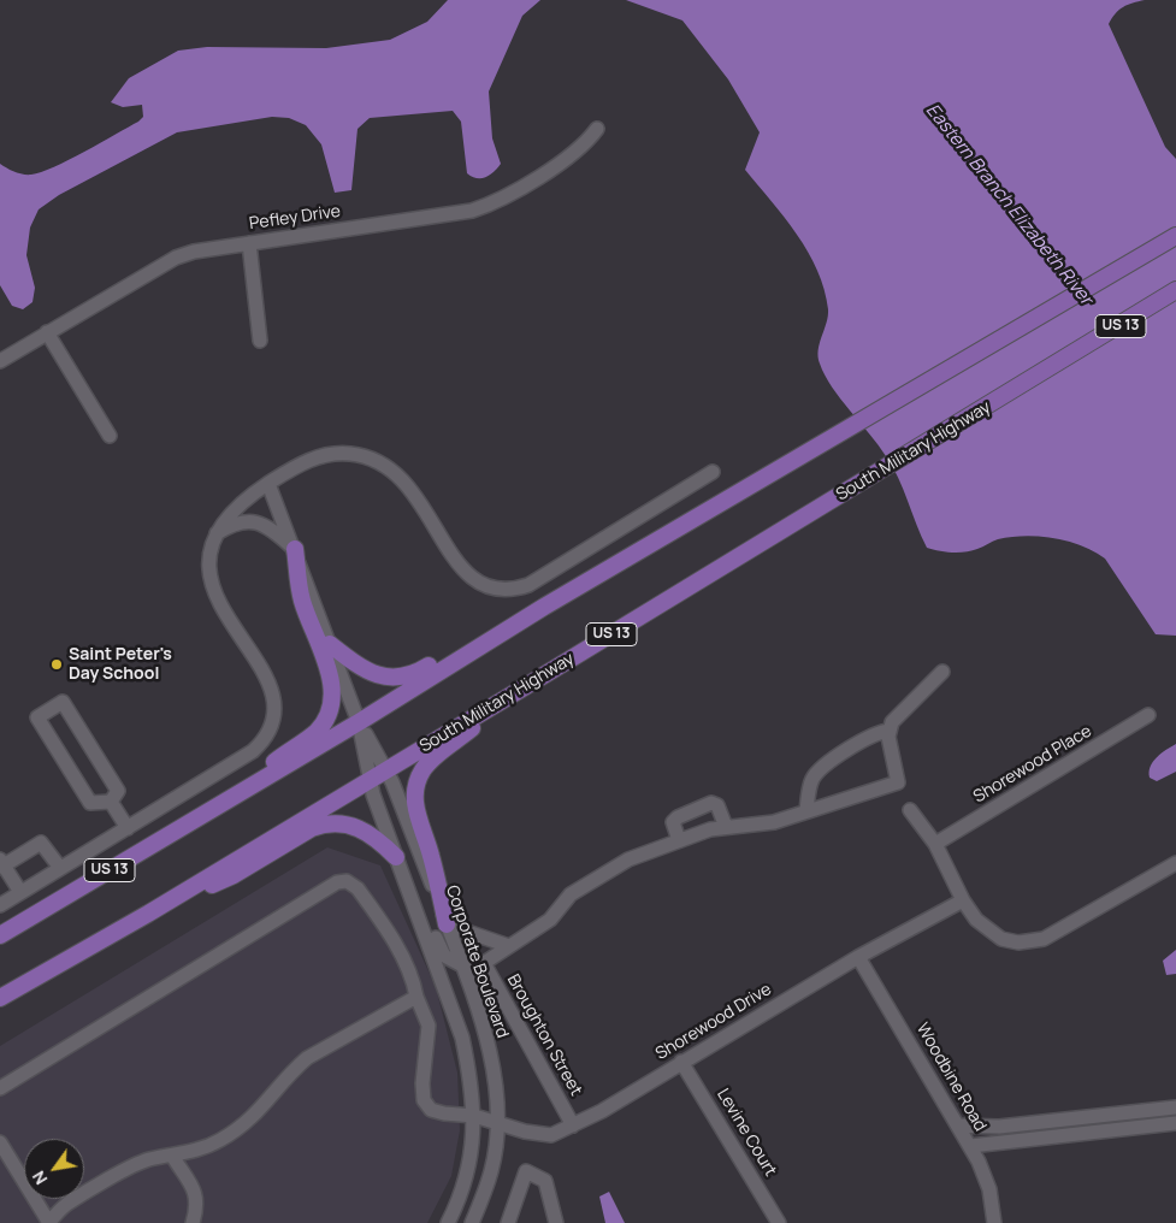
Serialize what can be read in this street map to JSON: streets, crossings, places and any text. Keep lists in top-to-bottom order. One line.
{"streets":{"main road":["US 13","South Military Highway"],"street":["Pefley Drive","Shorewood Place","Corporate Boulevard","Shorewood Drive","Broughton Street","Woodbine Road","Levine Court"]},"crossings":[["US 13","Corporate Boulevard"],["South Military Highway","Corporate Boulevard"],["Corporate Boulevard","Shorewood Drive"],["Shorewood Drive","Broughton Street"],["Shorewood Drive","Woodbine Road"],["Shorewood Drive","Levine Court"]],"water":["Eastern Branch Elizabeth River"],"places":["Saint Peter's Day School"],"north":"bottom left"}
